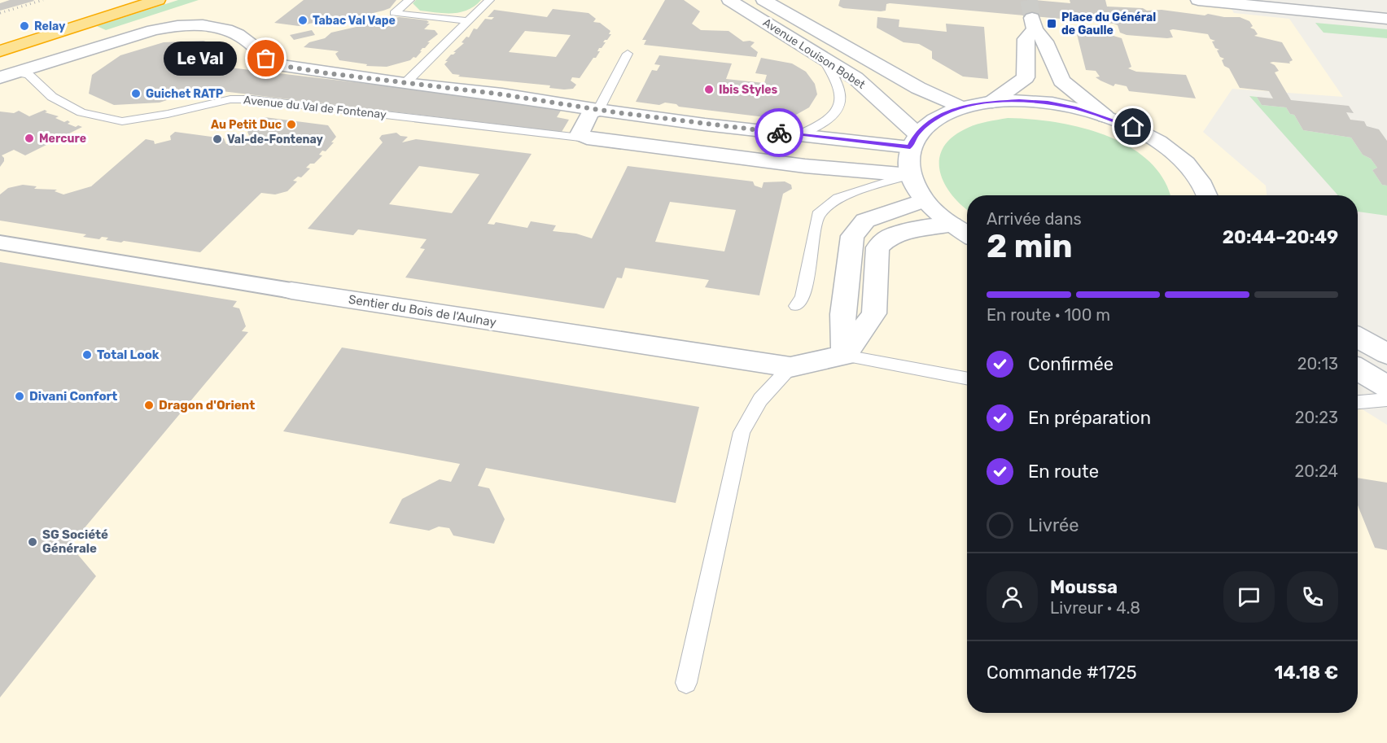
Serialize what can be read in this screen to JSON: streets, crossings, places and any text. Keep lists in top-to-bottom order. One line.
{"streets":{"street":["Avenue Louison Bobet","Avenue du Val de Fontenay","Sentier du Bois de l'Aulnay"]},"crossings":[["Avenue Louison Bobet","Avenue du Val de Fontenay"]],"places":{"other":["Tabac Val Vape","Relay","Le Val","Ibis Styles","Guichet RATP","Au Petit Duc","Mercure","Val-de-Fontenay","Total Look","Divani Confort","Dragon d'Orient","SG Société Générale"],"transit":["Place du Général de Gaulle"]},"page":{"bubble":"Le Val","heading":["2 min","Arrivée dans","20:44–20:49"],"panel":["Moussa","Livreur · 4.8","Commande #1725","14.18 €"],"bar":"En route · 100 m","list":[["Confirmée","20:13"],["En préparation","20:23"],["En route","20:24"],"Livrée"]}}
